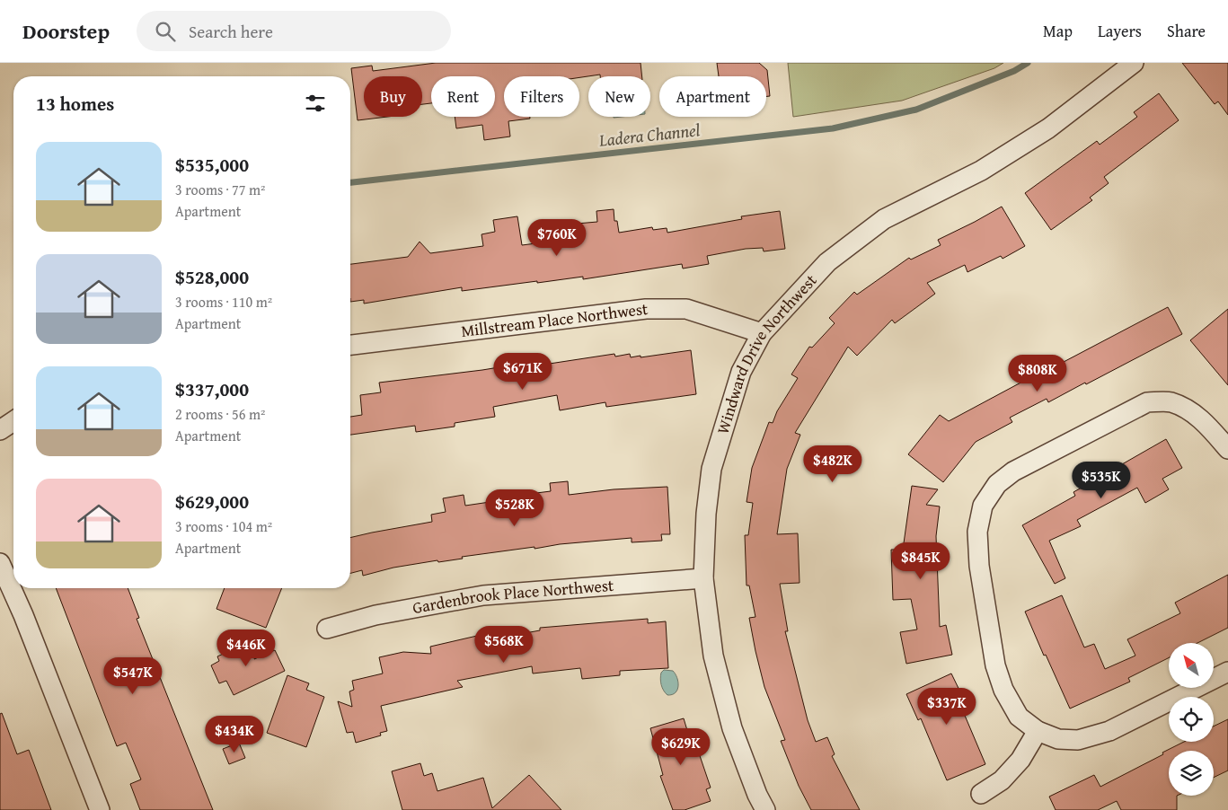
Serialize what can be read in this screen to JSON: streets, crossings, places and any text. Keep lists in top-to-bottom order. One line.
{"streets":{"street":["Millstream Place Northwest","Windward Drive Northwest","Gardenbrook Place Northwest"]},"crossings":[["Millstream Place Northwest","Windward Drive Northwest"],["Windward Drive Northwest","Gardenbrook Place Northwest"]],"water":["Ladera Channel"],"north":"top left","page":{"header":"Doorstep","search":"Search here","nav":["Map","Layers","Share"],"chip":["Buy","Rent","Filters","New","Apartment"],"heading":"13 homes","list":[{"name":"$535,000","note":"3 rooms · 77 m² · Apartment"},{"name":"$528,000","note":"3 rooms · 110 m² · Apartment"},{"name":"$337,000","note":"2 rooms · 56 m² · Apartment"},{"name":"$629,000","note":"3 rooms · 104 m² · Apartment"}],"price":["$760K","$671K","$808K","$482K","$535K","$528K","$845K","$568K","$446K","$547K","$337K","$434K","$629K"]}}
